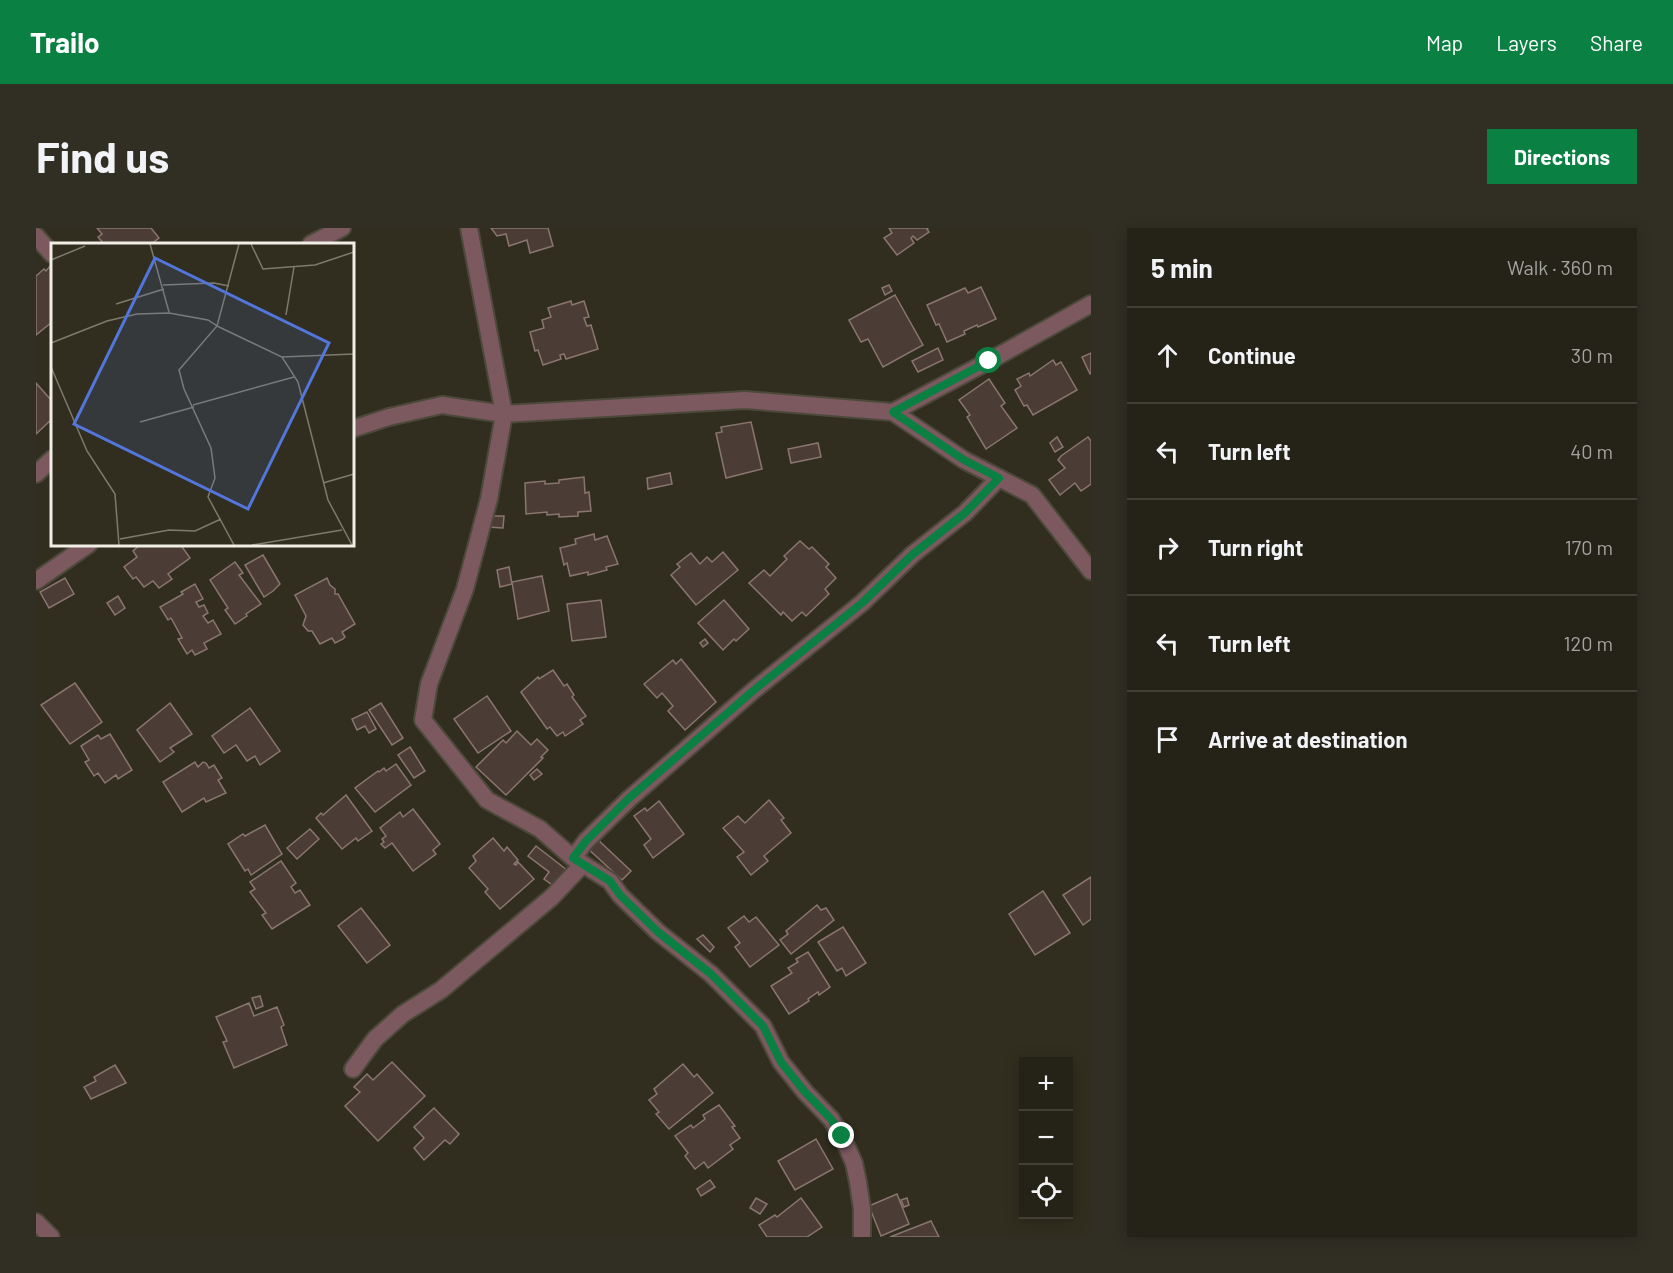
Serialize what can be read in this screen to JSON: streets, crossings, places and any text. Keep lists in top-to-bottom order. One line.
{"page":{"header":"Trailo","nav":["Map","Layers","Share"],"buttons":"Directions","title":"Find us","heading":["5 min","Walk · 360 m"],"list":[["Continue","30 m"],["Turn left","40 m"],["Turn right","170 m"],["Turn left","120 m"],"Arrive at destination"],"map_buttons":["+","−"]}}
